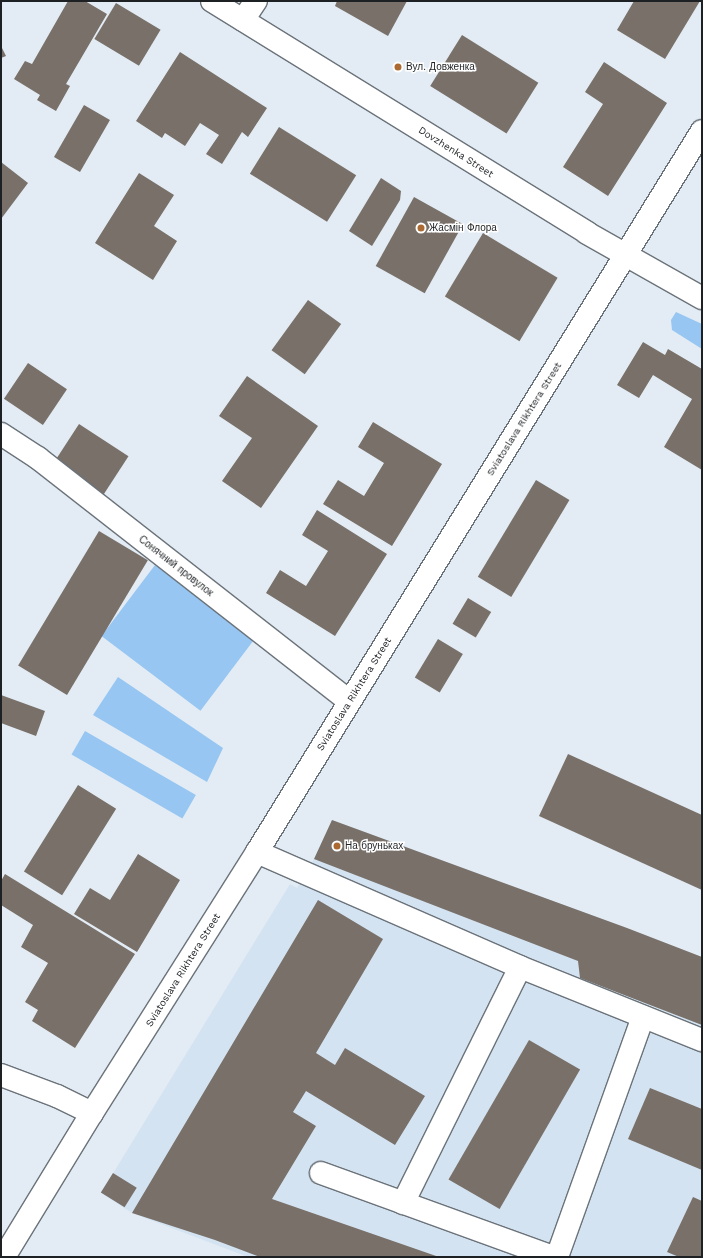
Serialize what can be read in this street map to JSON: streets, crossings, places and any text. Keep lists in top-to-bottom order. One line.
{"streets":{"street":["Dovzhenka Street","Sviatoslava Rikhtera Street","Сонячний провулок"]},"crossings":[["Dovzhenka Street","Sviatoslava Rikhtera Street"],["Sviatoslava Rikhtera Street","Сонячний провулок"]],"places":["Вул. Довженка","Жасмін Флора","На бруньках"]}
